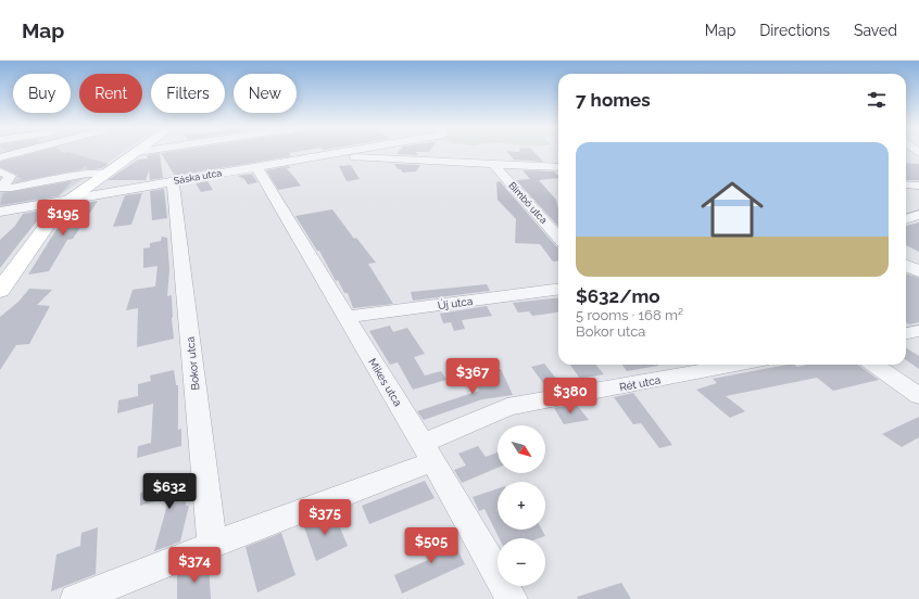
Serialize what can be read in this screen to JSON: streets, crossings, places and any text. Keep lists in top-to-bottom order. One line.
{"streets":{"street":["Sáska utca","Bimbó utca","Új utca","Bokor utca","Mikes utca","Rét utca"]},"crossings":[["Sáska utca","Bokor utca"],["Sáska utca","Mikes utca"],["Új utca","Mikes utca"],["Bokor utca","Rét utca"],["Mikes utca","Rét utca"]],"north":"bottom right","page":{"header":"Map","nav":["Map","Directions","Saved"],"chip":["Buy","Rent","Filters","New"],"heading":"7 homes","list":[{"name":"$632/mo","note":"5 rooms · 168 m² · Bokor utca"}],"price":["$195","$367","$380","$632","$375","$505","$374"],"map_buttons":["+","−"]}}
